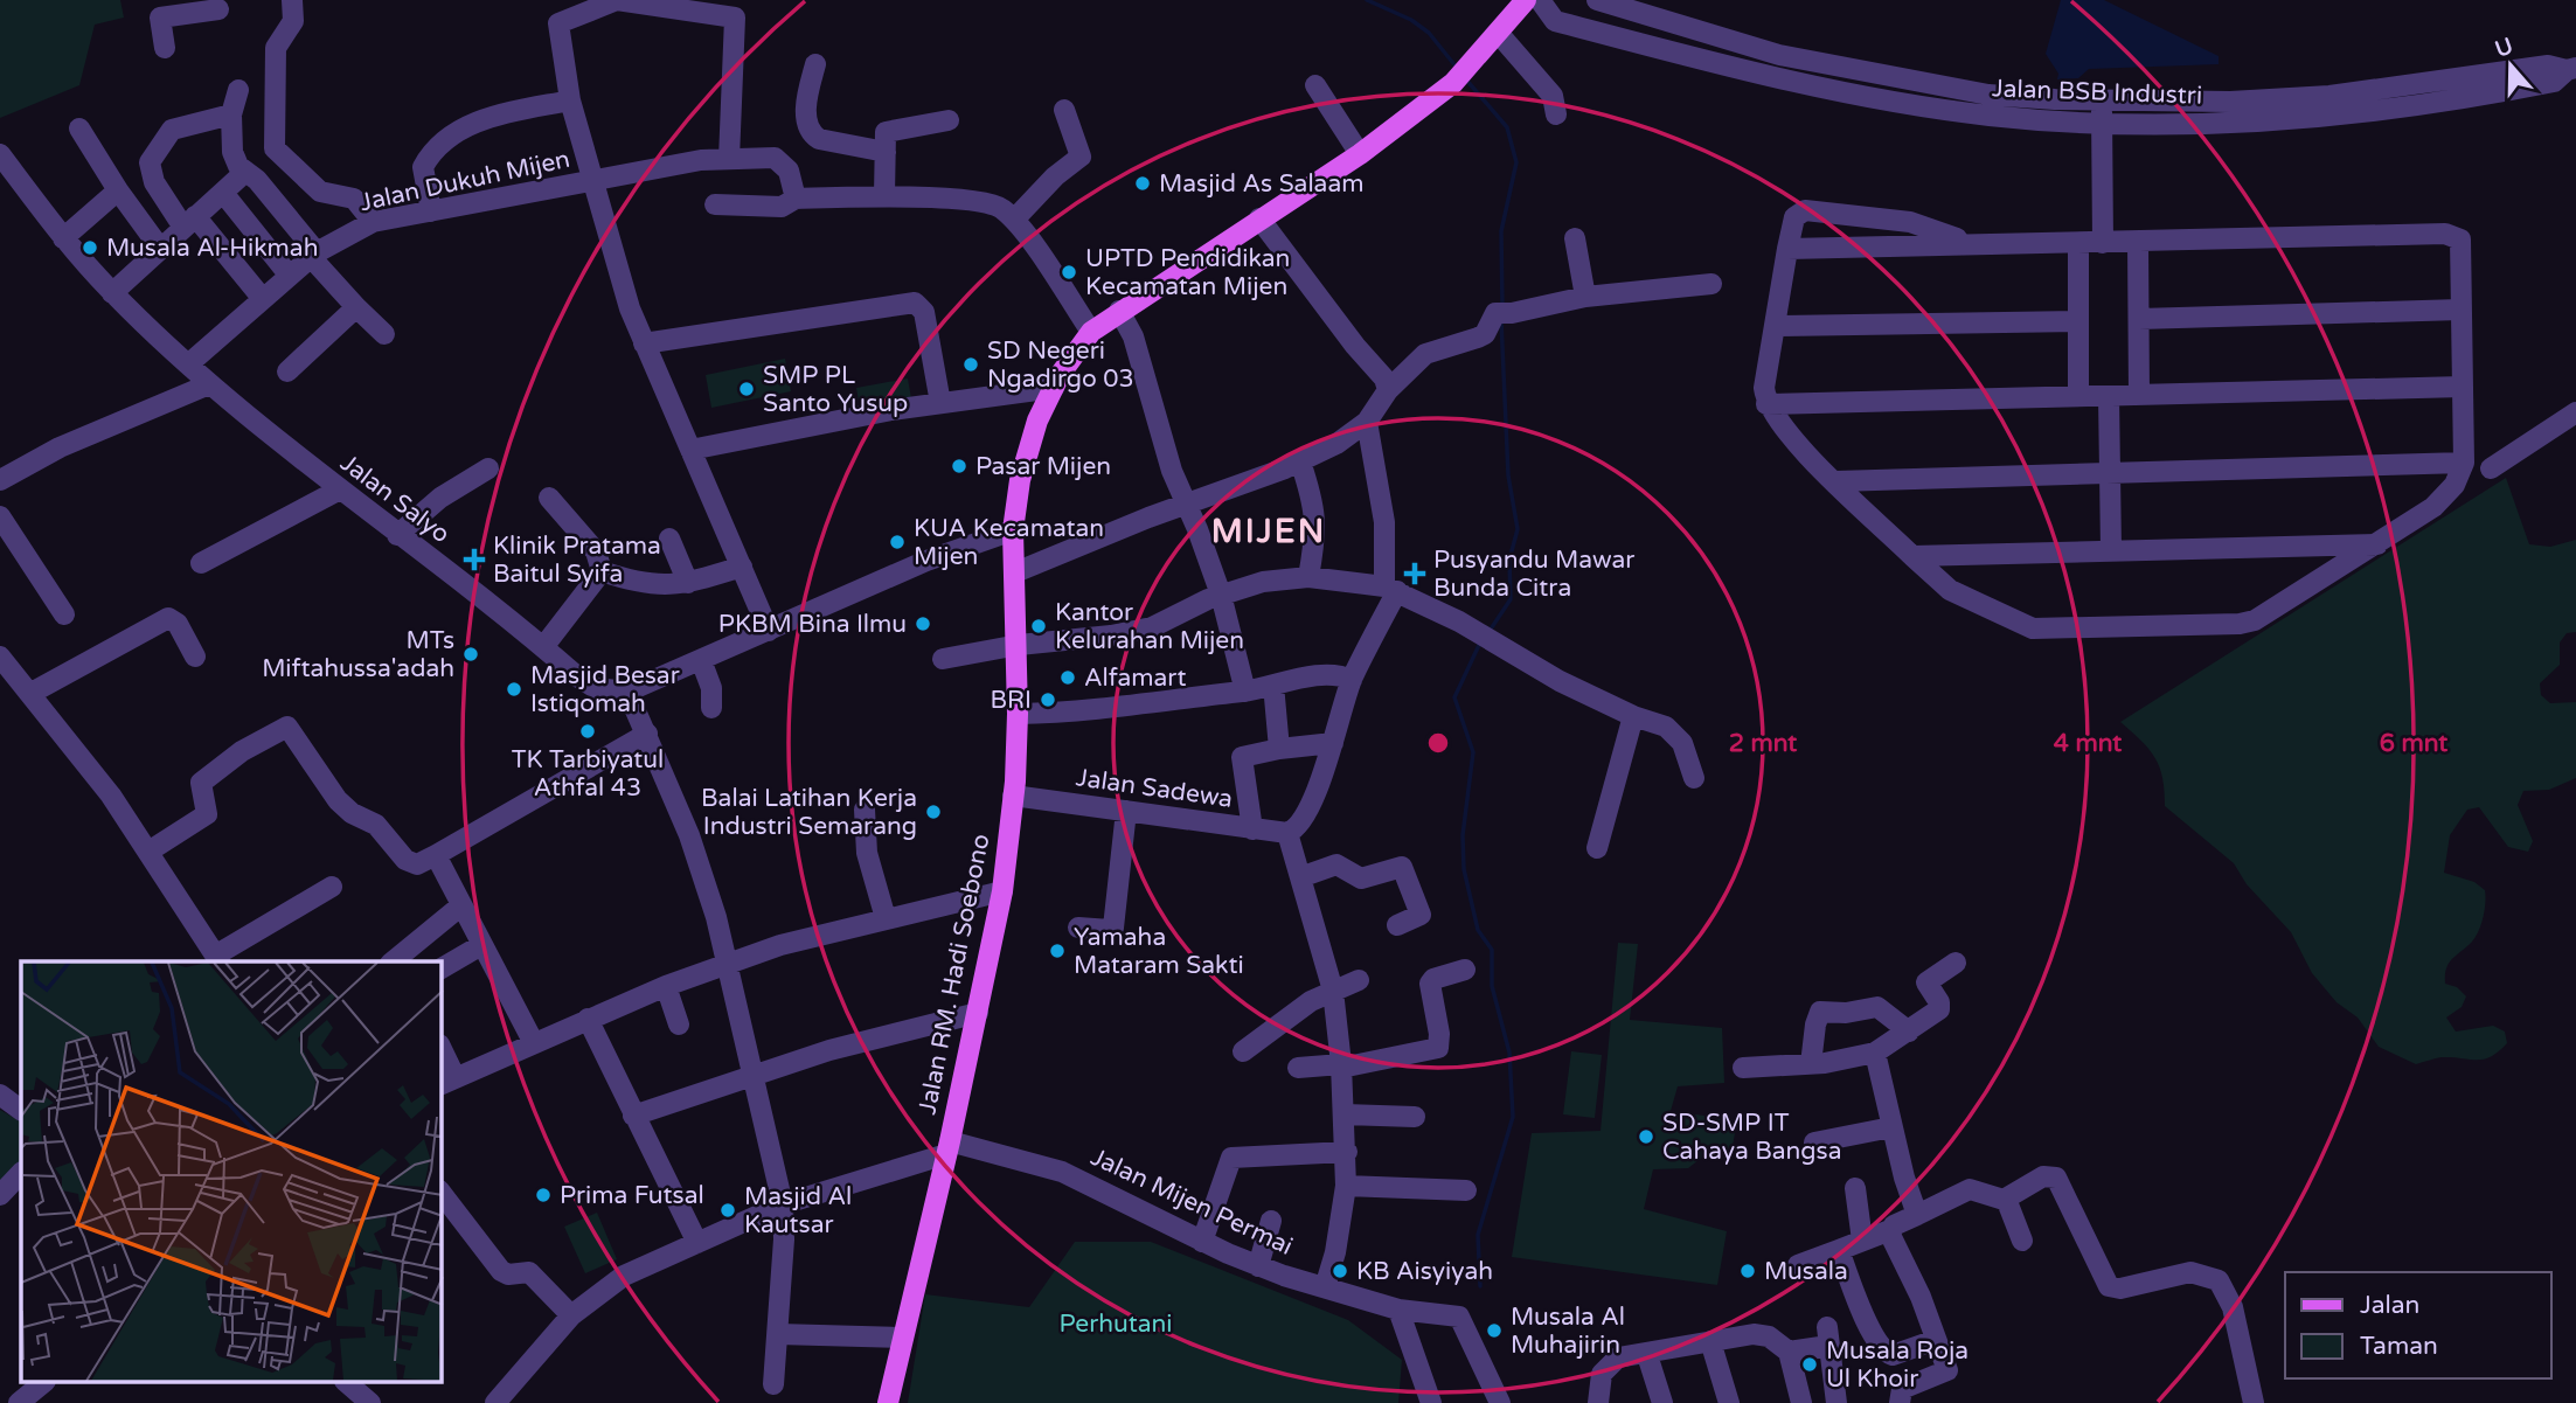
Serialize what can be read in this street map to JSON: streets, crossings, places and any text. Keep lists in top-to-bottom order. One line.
{"streets":{"main road":["Jalan RM. Hadi Soebono"],"street":["Jalan BSB Industri","Jalan Dukuh Mijen","Jalan Salyo","Jalan Sadewa","Jalan Mijen Permai"]},"crossings":[["Jalan Dukuh Mijen","Jalan Salyo"],["Jalan Sadewa","Jalan RM. Hadi Soebono"],["Jalan RM. Hadi Soebono","Jalan Mijen Permai"]],"districts":["MIJEN"],"parks":["Perhutani"],"places":{"other":["Masjid As Salaam","Musala Al-Hikmah","UPTD Pendidikan Kecamatan Mijen","SD Negeri Ngadirgo 03","SMP PL Santo Yusup","Pasar Mijen","KUA Kecamatan Mijen","PKBM Bina Ilmu","Kantor Kelurahan Mijen","MTs Miftahussa'adah","Alfamart","Masjid Besar Istiqomah","BRI","TK Tarbiyatul Athfal 43","Balai Latihan Kerja Industri Semarang","Yamaha Mataram Sakti","SD-SMP IT Cahaya Bangsa","Prima Futsal","Masjid Al Kautsar","KB Aisyiyah","Musala","Musala Al Muhajirin","Musala Roja Ul Khoir"],"health":["Klinik Pratama Baitul Syifa","Pusyandu Mawar Bunda Citra"]},"legend":["Jalan","Taman"],"north":"top","rings":["2 mnt","4 mnt","6 mnt"]}
